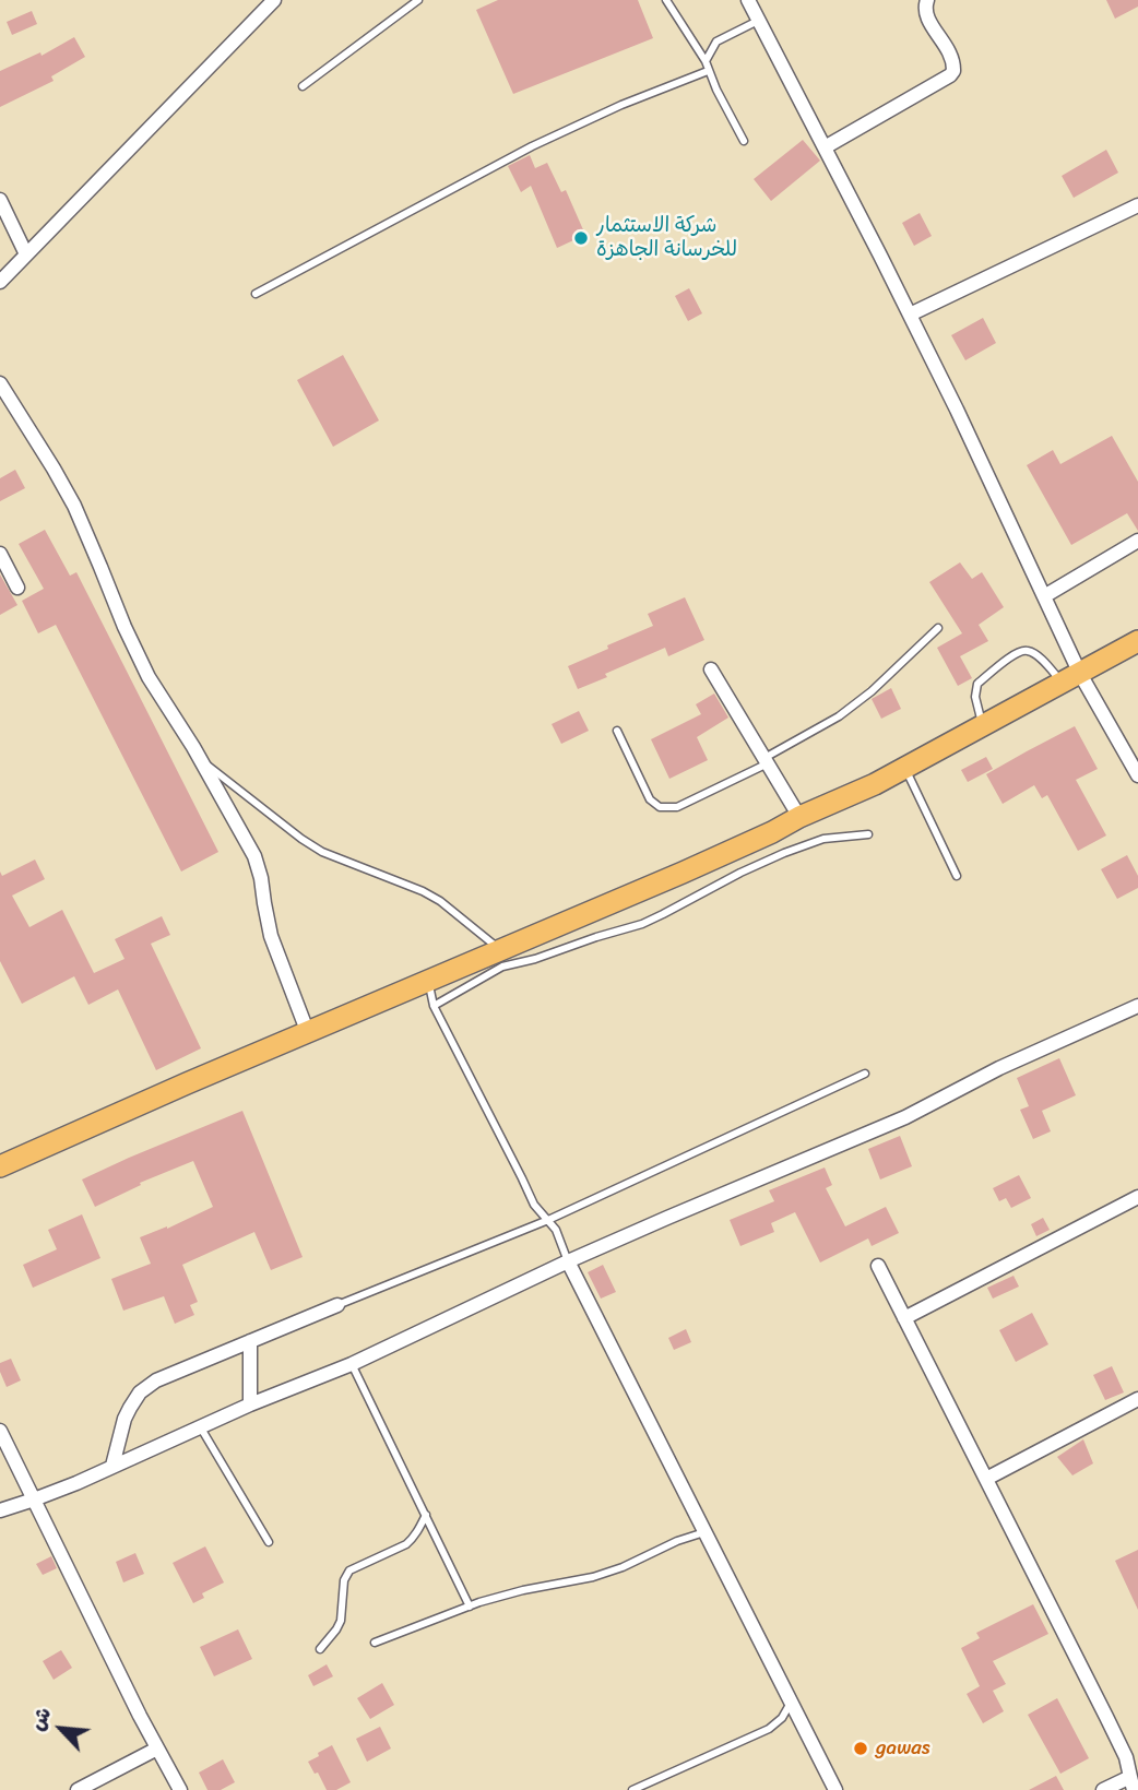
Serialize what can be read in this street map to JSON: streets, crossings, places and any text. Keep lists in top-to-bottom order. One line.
{"places":["شركة الاستثمار للخرسانة الجاهزة","gawas"],"north":"top left"}
